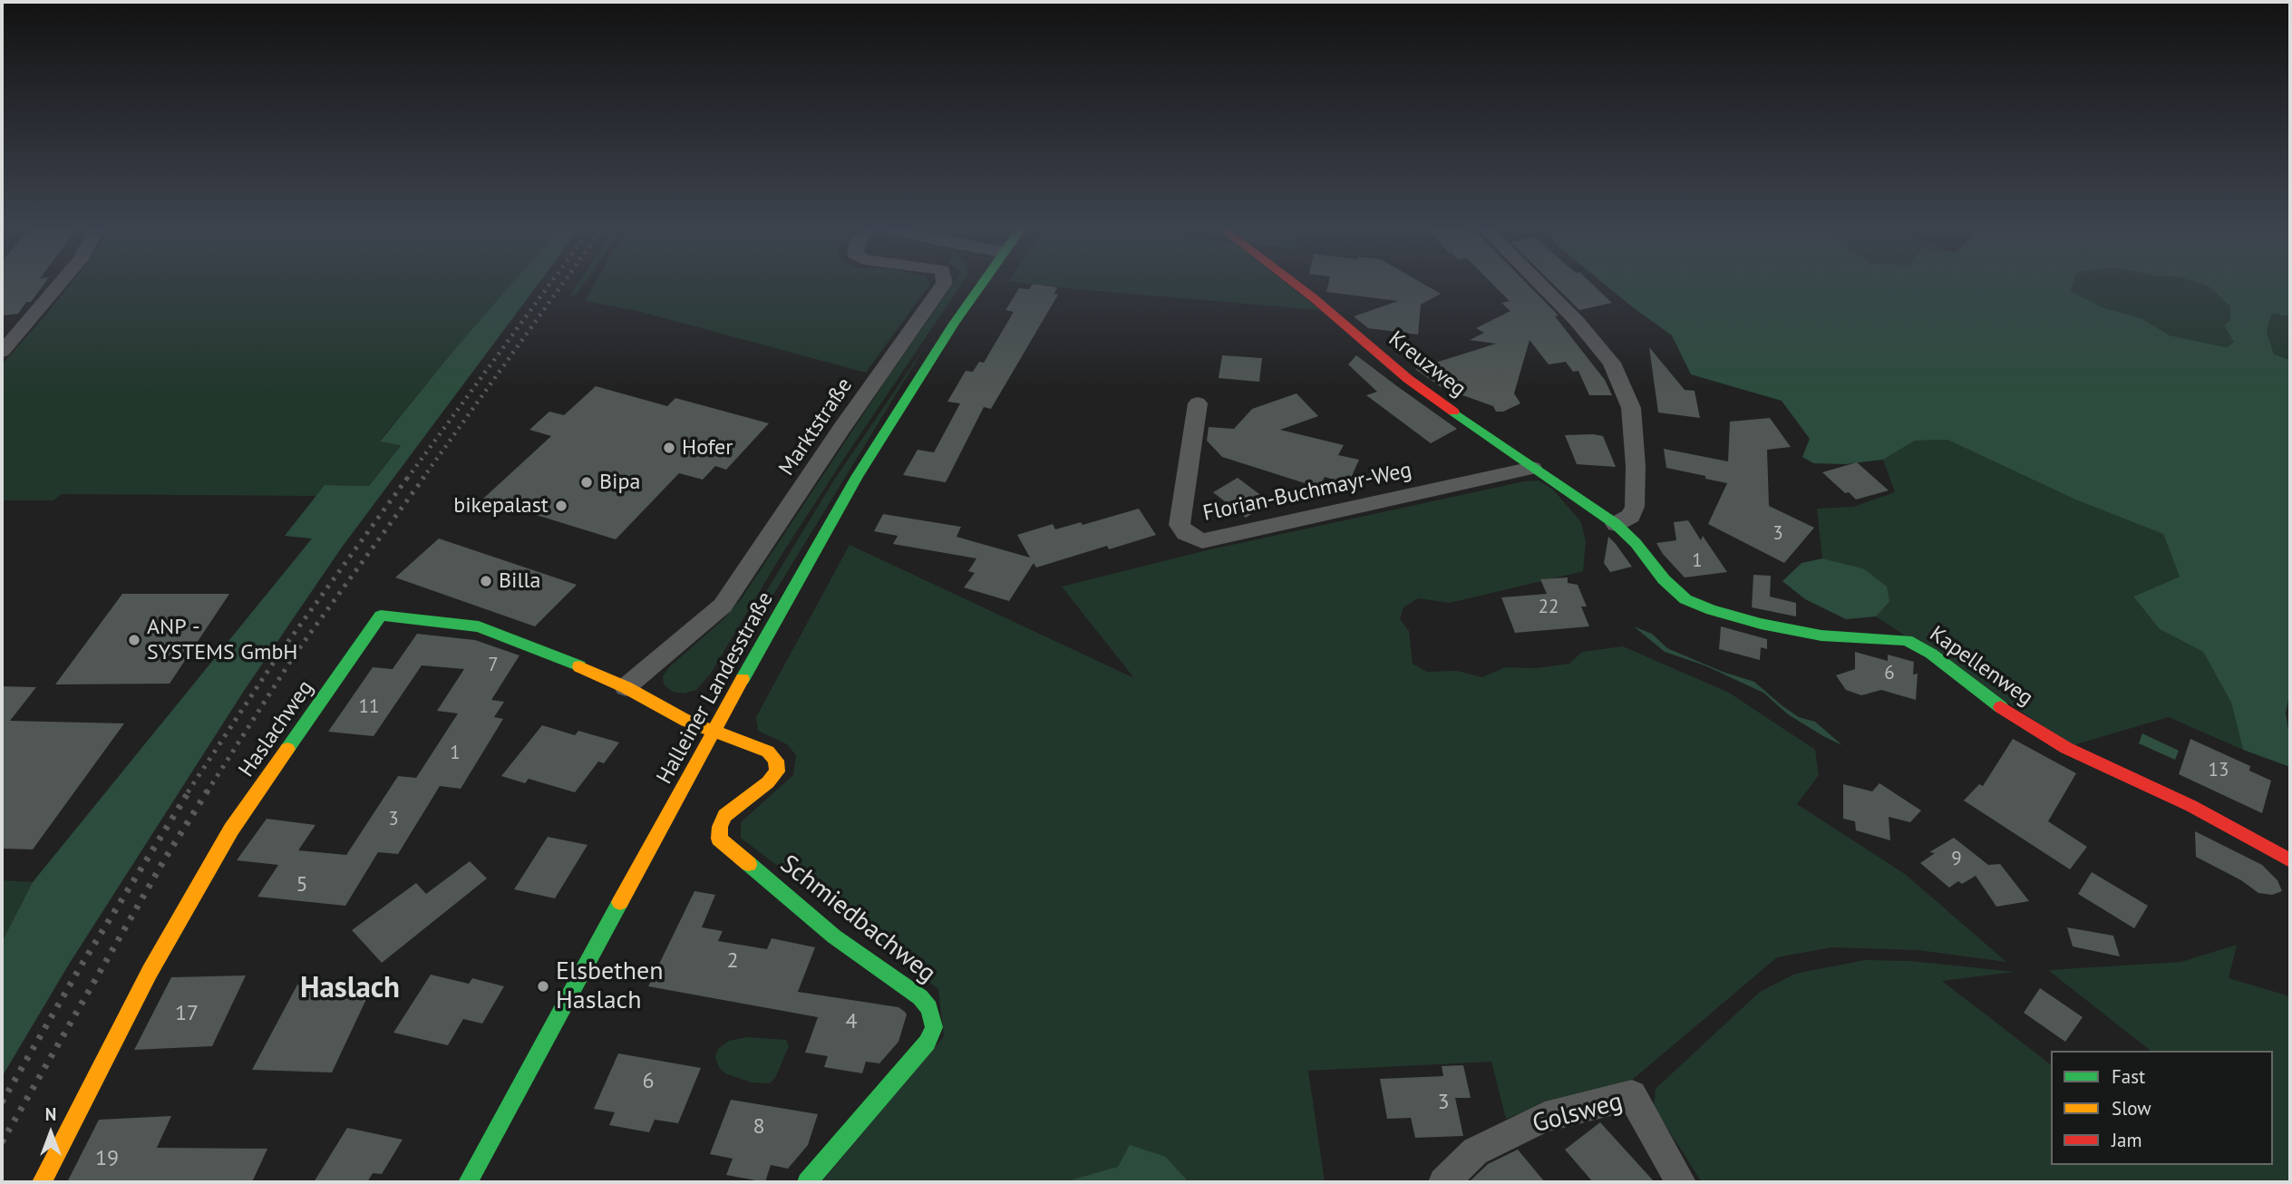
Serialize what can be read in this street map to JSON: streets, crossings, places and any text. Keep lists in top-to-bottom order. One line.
{"streets":{"street":["Kreuzweg","Marktstraße","Florian-Buchmayr-Weg","Kapellenweg","Halleiner Landesstraße","Haslachweg","Schmiedbachweg","Golsweg"]},"crossings":[["Kreuzweg","Florian-Buchmayr-Weg"],["Kreuzweg","Kapellenweg"],["Marktstraße","Haslachweg"],["Halleiner Landesstraße","Haslachweg"],["Halleiner Landesstraße","Schmiedbachweg"],["Haslachweg","Schmiedbachweg"]],"districts":["Haslach"],"places":["Hofer","Bipa","bikepalast","Billa","ANP - SYSTEMS GmbH","Elsbethen Haslach"],"house_numbers":["3","1","22","7","6","11","1","13","3","9","5","2","17","4","6","3","8","19"],"legend":["Fast","Slow","Jam"],"north":"top"}
